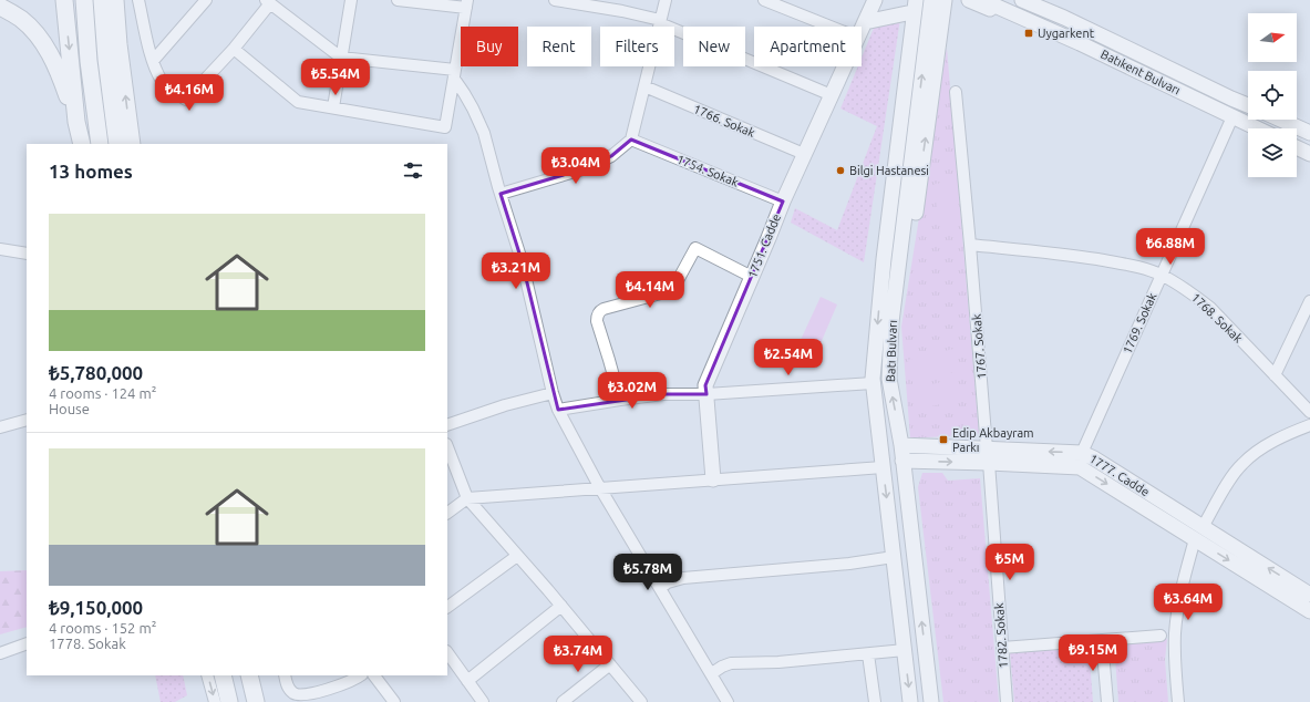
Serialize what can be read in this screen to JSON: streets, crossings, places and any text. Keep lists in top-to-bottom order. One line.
{"streets":{"main road":["Batıkent Bulvarı","1751. Cadde","Batı Bulvarı","1777. Cadde"],"street":["1766. Sokak","1754. Sokak","1768. Sokak","1769. Sokak","1767. Sokak","1782. Sokak"]},"crossings":[["1766. Sokak","1751. Cadde"],["1754. Sokak","1751. Cadde"],["1768. Sokak","1769. Sokak"],["1768. Sokak","1767. Sokak"],["1769. Sokak","1777. Cadde"],["1767. Sokak","1777. Cadde"],["1767. Sokak","1782. Sokak"],["Batı Bulvarı","1777. Cadde"],["1777. Cadde","1782. Sokak"]],"places":{"transit":["Uygarkent","Edip Akbayram Parkı"],"other":["Bilgi Hastanesi"]},"north":"right","page":{"chip":["Buy","Rent","Filters","New","Apartment"],"price":["₺5.54M","₺4.16M","₺3.04M","₺6.88M","₺3.21M","₺4.14M","₺2.54M","₺3.02M","₺5M","₺5.78M","₺3.64M","₺9.15M","₺3.74M"],"heading":"13 homes","list":[{"name":"₺5,780,000","note":"4 rooms · 124 m² · House"},{"name":"₺9,150,000","note":"4 rooms · 152 m² · 1778. Sokak"}]}}
